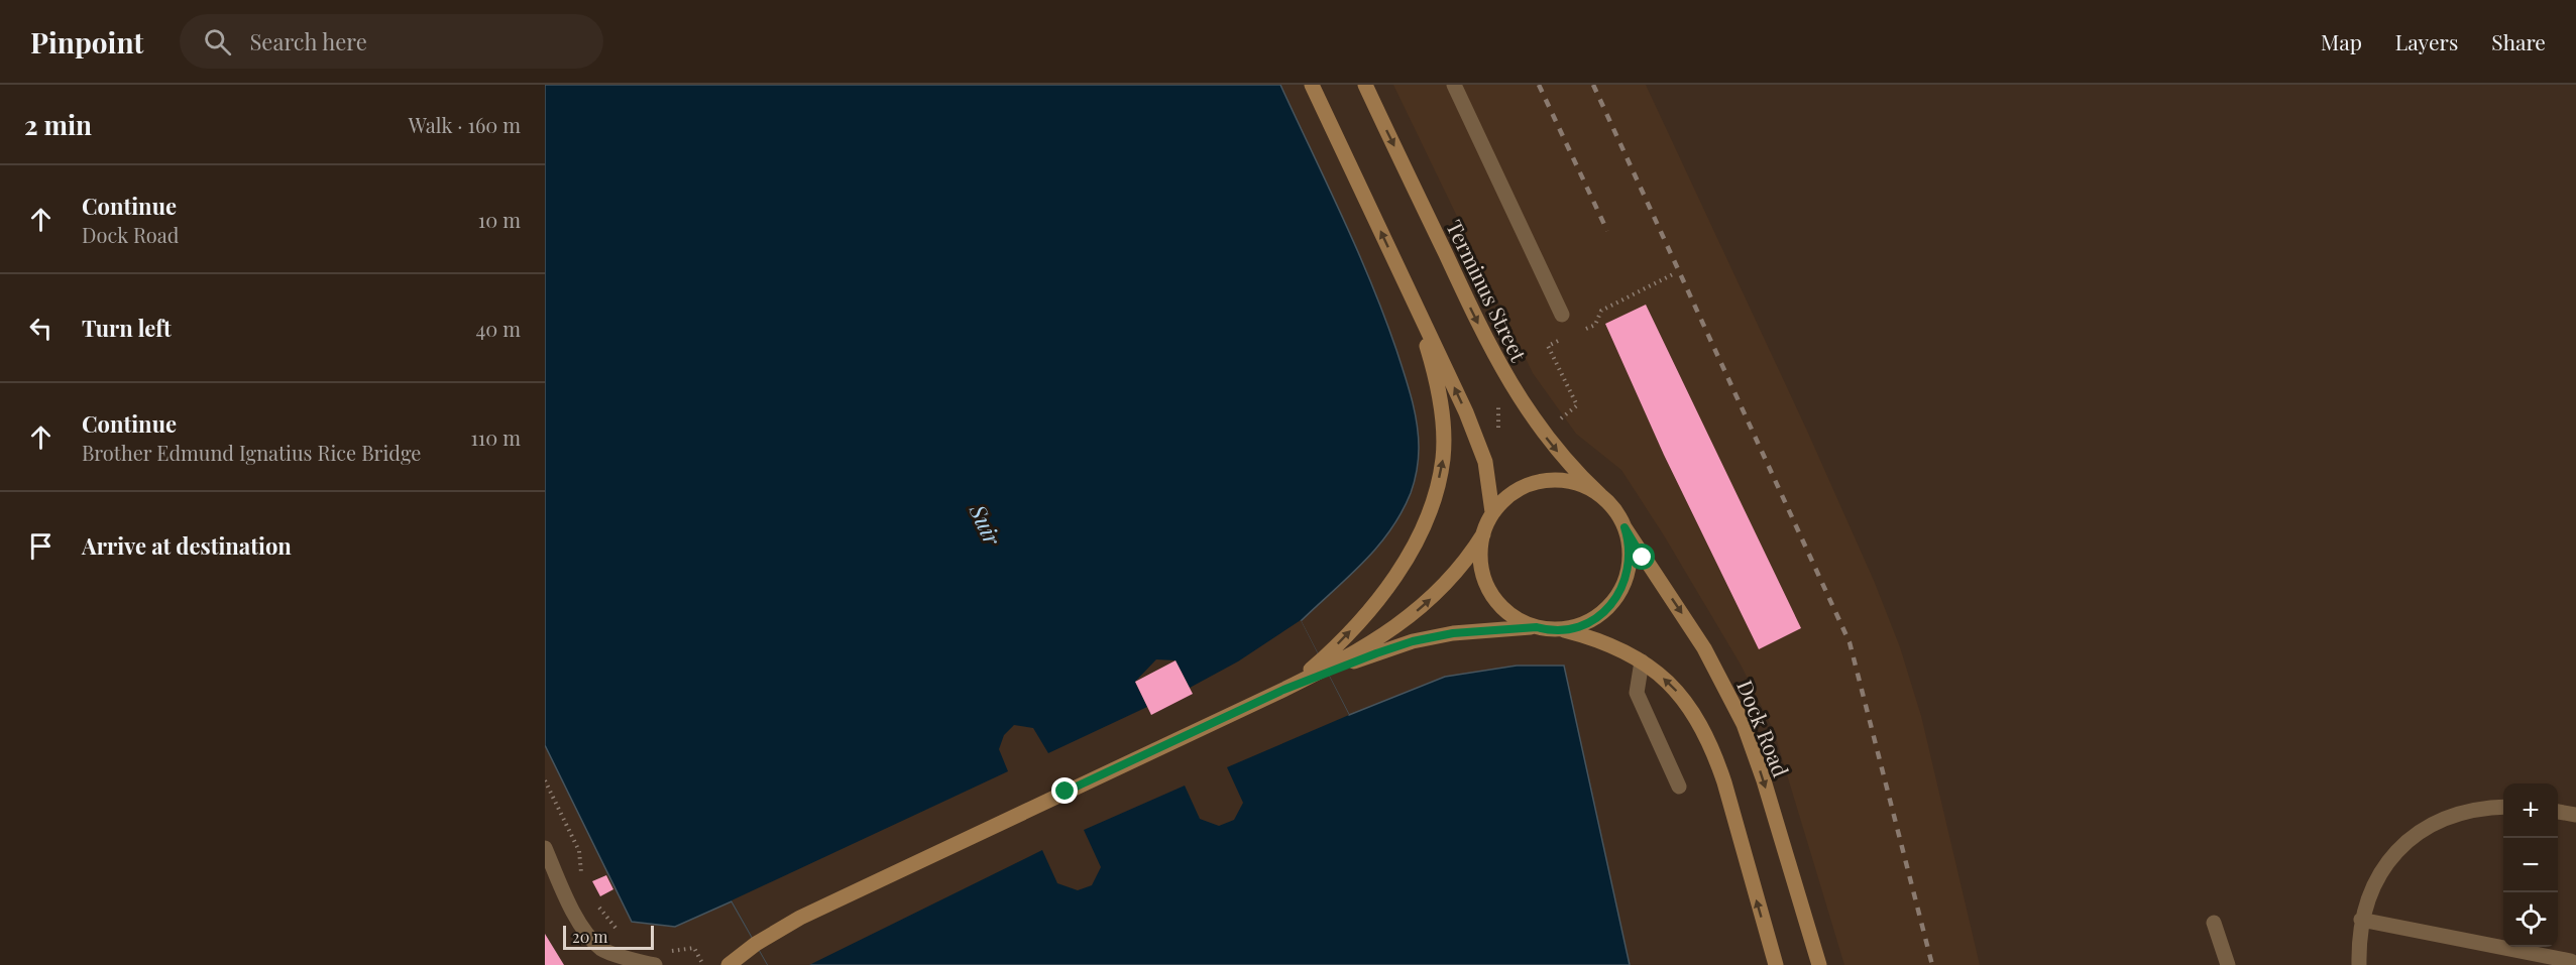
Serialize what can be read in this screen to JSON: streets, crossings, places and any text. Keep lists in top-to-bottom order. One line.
{"streets":{"main road":["Terminus Street","Dock Road"]},"crossings":[["Terminus Street","Dock Road"]],"water":["Suir"],"scale_bar":"20 m","page":{"header":"Pinpoint","search":"Search here","nav":["Map","Layers","Share"],"heading":["2 min","Walk · 160 m"],"list":[["Continue","Dock Road","10 m"],["Turn left","40 m"],["Continue","Brother Edmund Ignatius Rice Bridge","110 m"],"Arrive at destination"],"map_buttons":["+","−"],"scale":"20 m"}}
